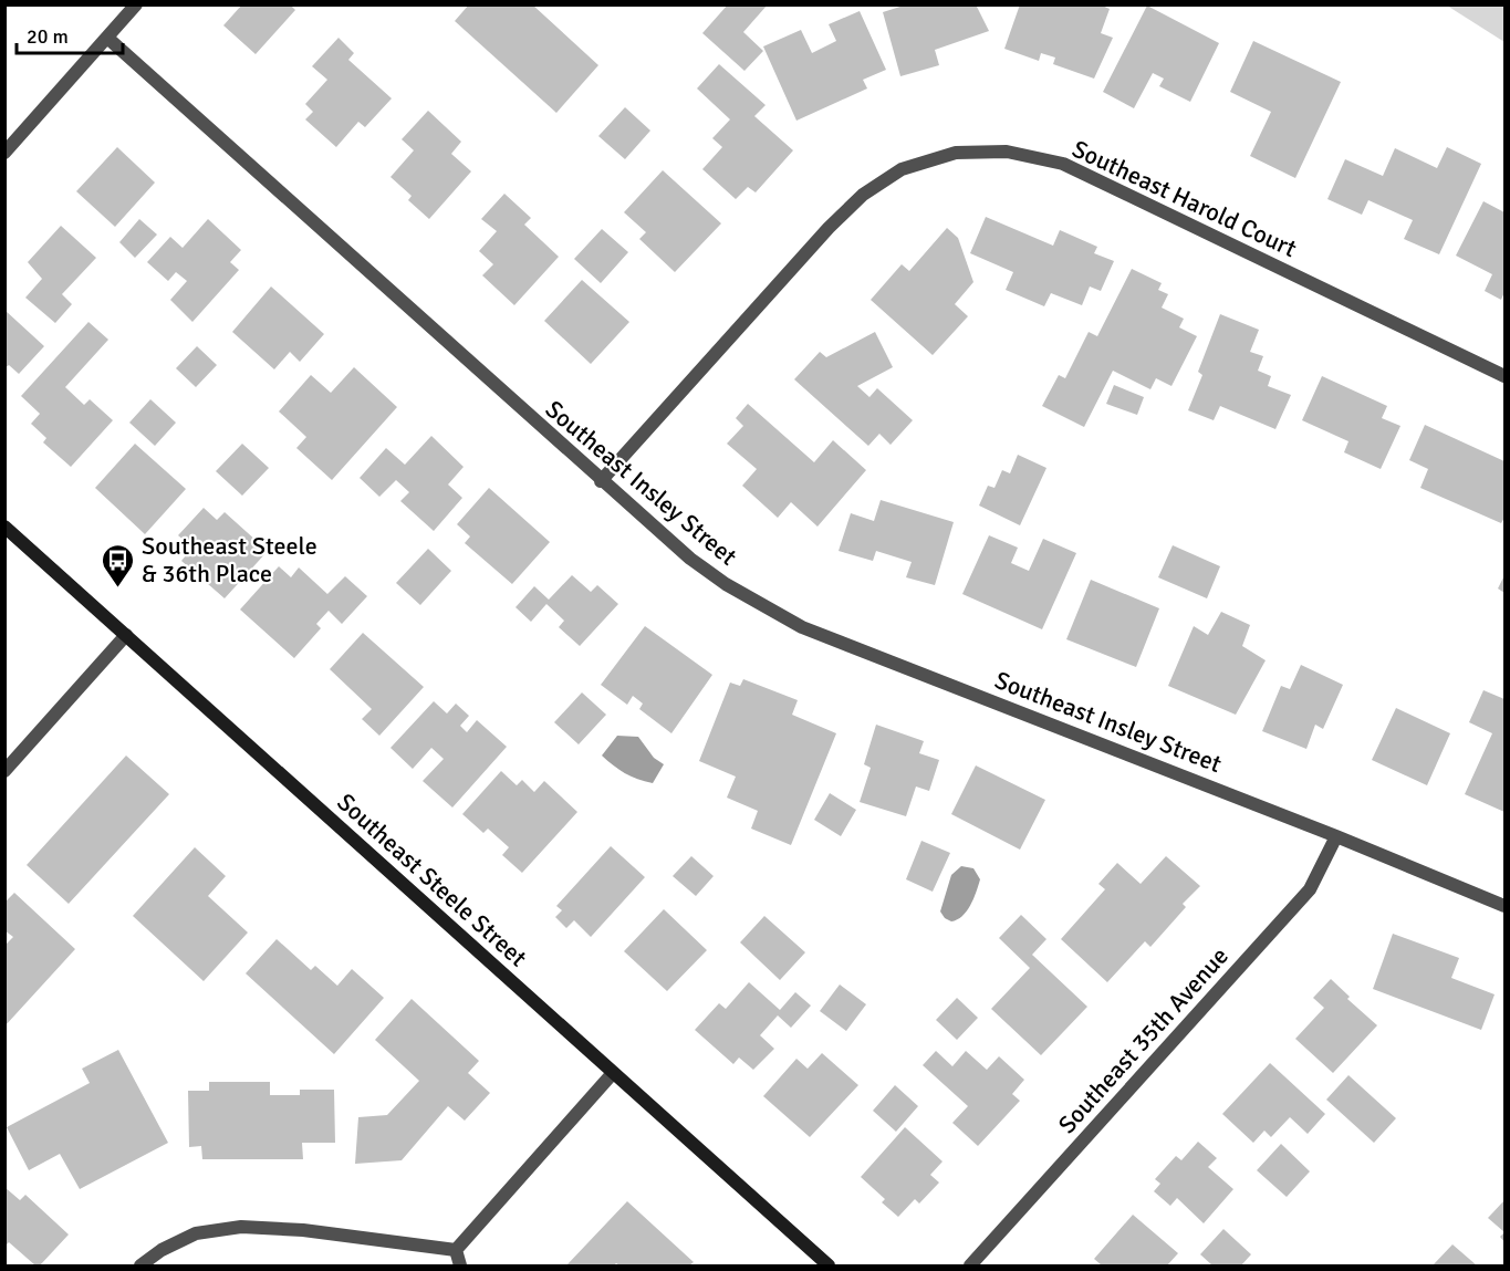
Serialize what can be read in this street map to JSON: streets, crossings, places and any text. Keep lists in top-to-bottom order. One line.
{"streets":{"street":["Southeast Harold Court","Southeast Insley Street","Southeast Steele Street","Southeast 35th Avenue"]},"crossings":[["Southeast Harold Court","Southeast Insley Street"],["Southeast Insley Street","Southeast 35th Avenue"]],"places":{"bus stop":["Southeast Steele & 36th Place"]},"scale_bar":"20 m"}
